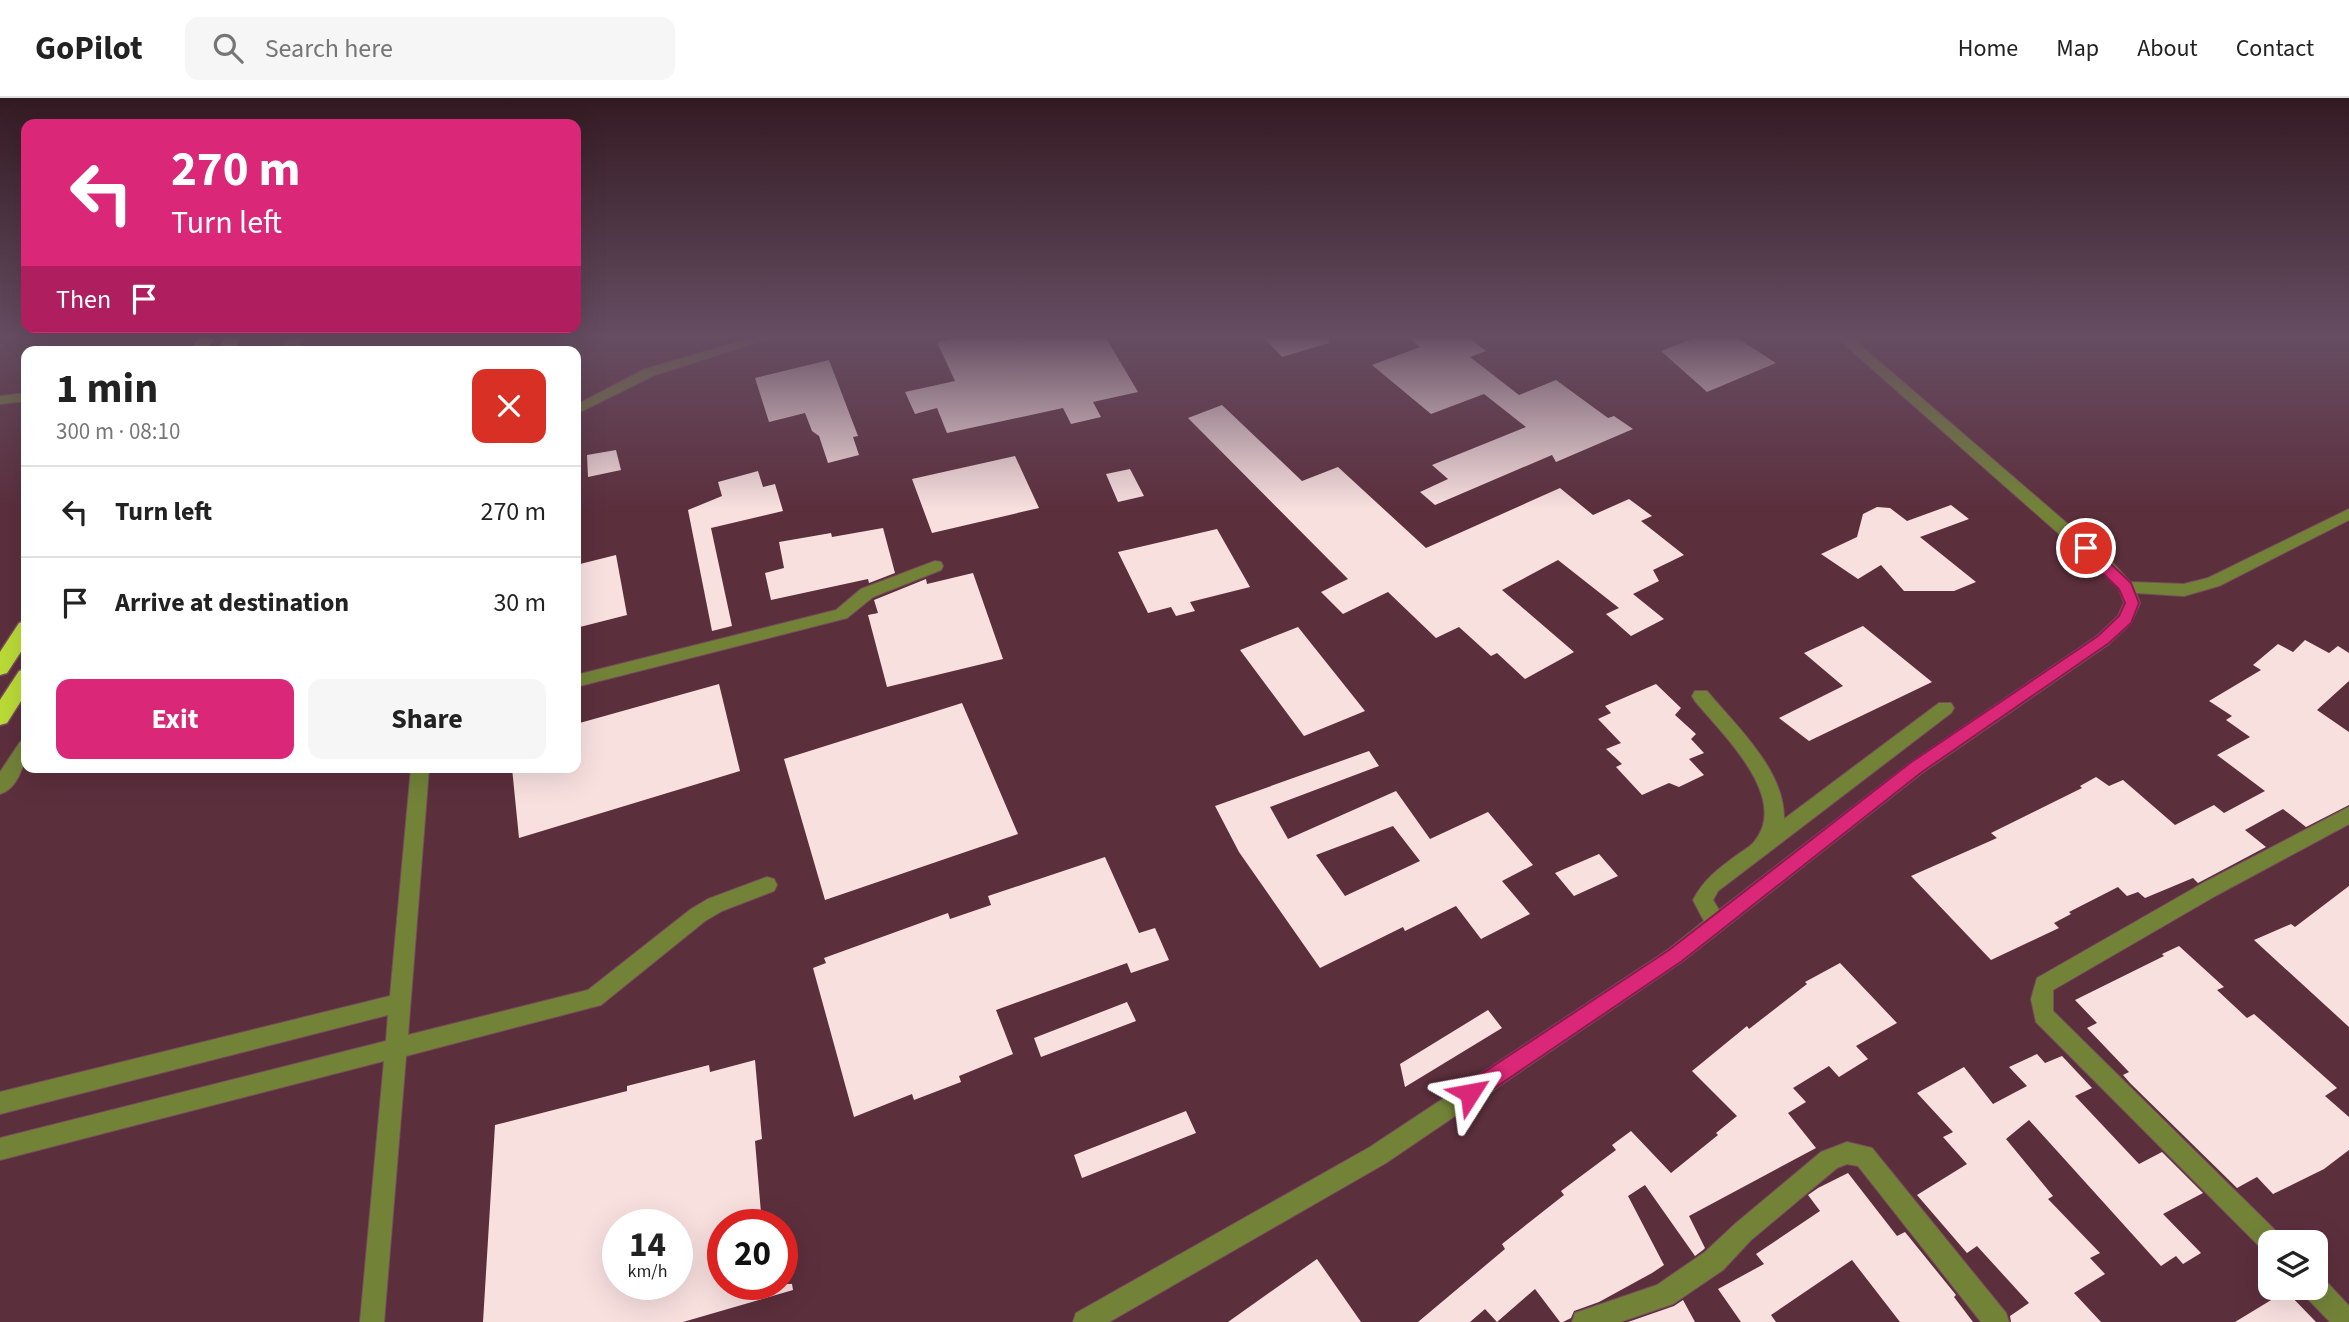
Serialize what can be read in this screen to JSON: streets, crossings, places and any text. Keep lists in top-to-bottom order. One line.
{"page":{"header":"GoPilot","search":"Search here","nav":["Home","Map","About","Contact"],"turn":["270 m","Turn left"],"then":"Then","heading":["1 min","300 m · 08:10"],"list":[{"name":"Turn left","value":"270 m"},{"name":"Arrive at destination","value":"30 m"}],"buttons":["Exit","Share"],"speed":"14 km/h","limit":"20"}}
